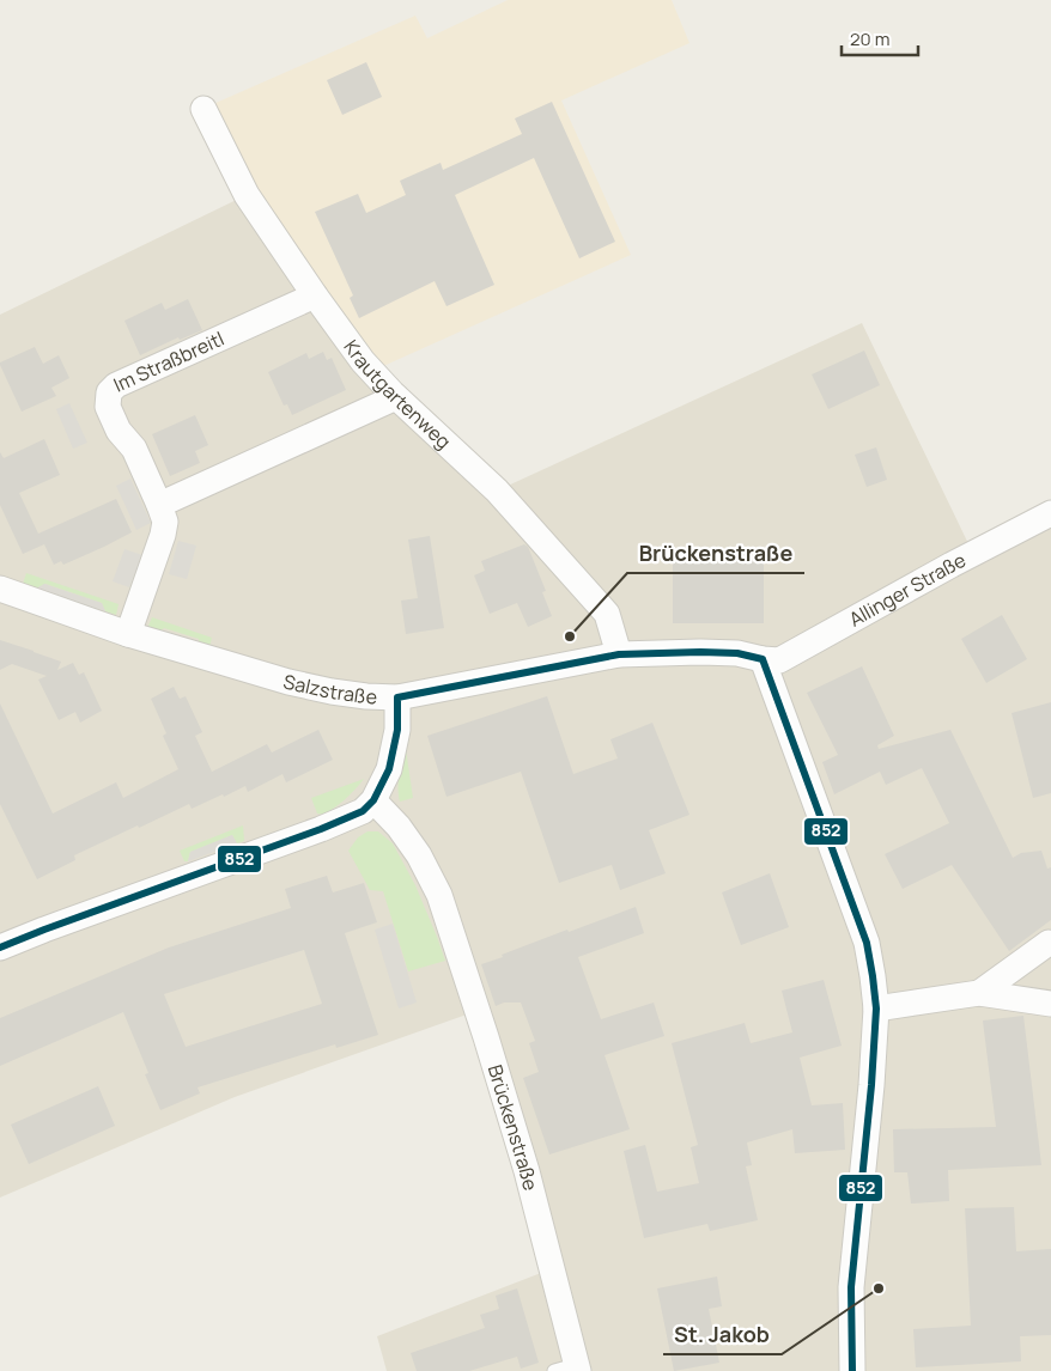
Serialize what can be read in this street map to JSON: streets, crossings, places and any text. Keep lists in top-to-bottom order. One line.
{"streets":{"street":["Im Straßbreitl","Krautgartenweg","Allinger Straße","Salzstraße","Brückenstraße"]},"crossings":[["Im Straßbreitl","Krautgartenweg"],["Im Straßbreitl","Salzstraße"],["Krautgartenweg","Salzstraße"],["Allinger Straße","Salzstraße"]],"places":["Brückenstraße","St. Jakob"],"lines":["transit line 852"],"scale_bar":"20 m"}
